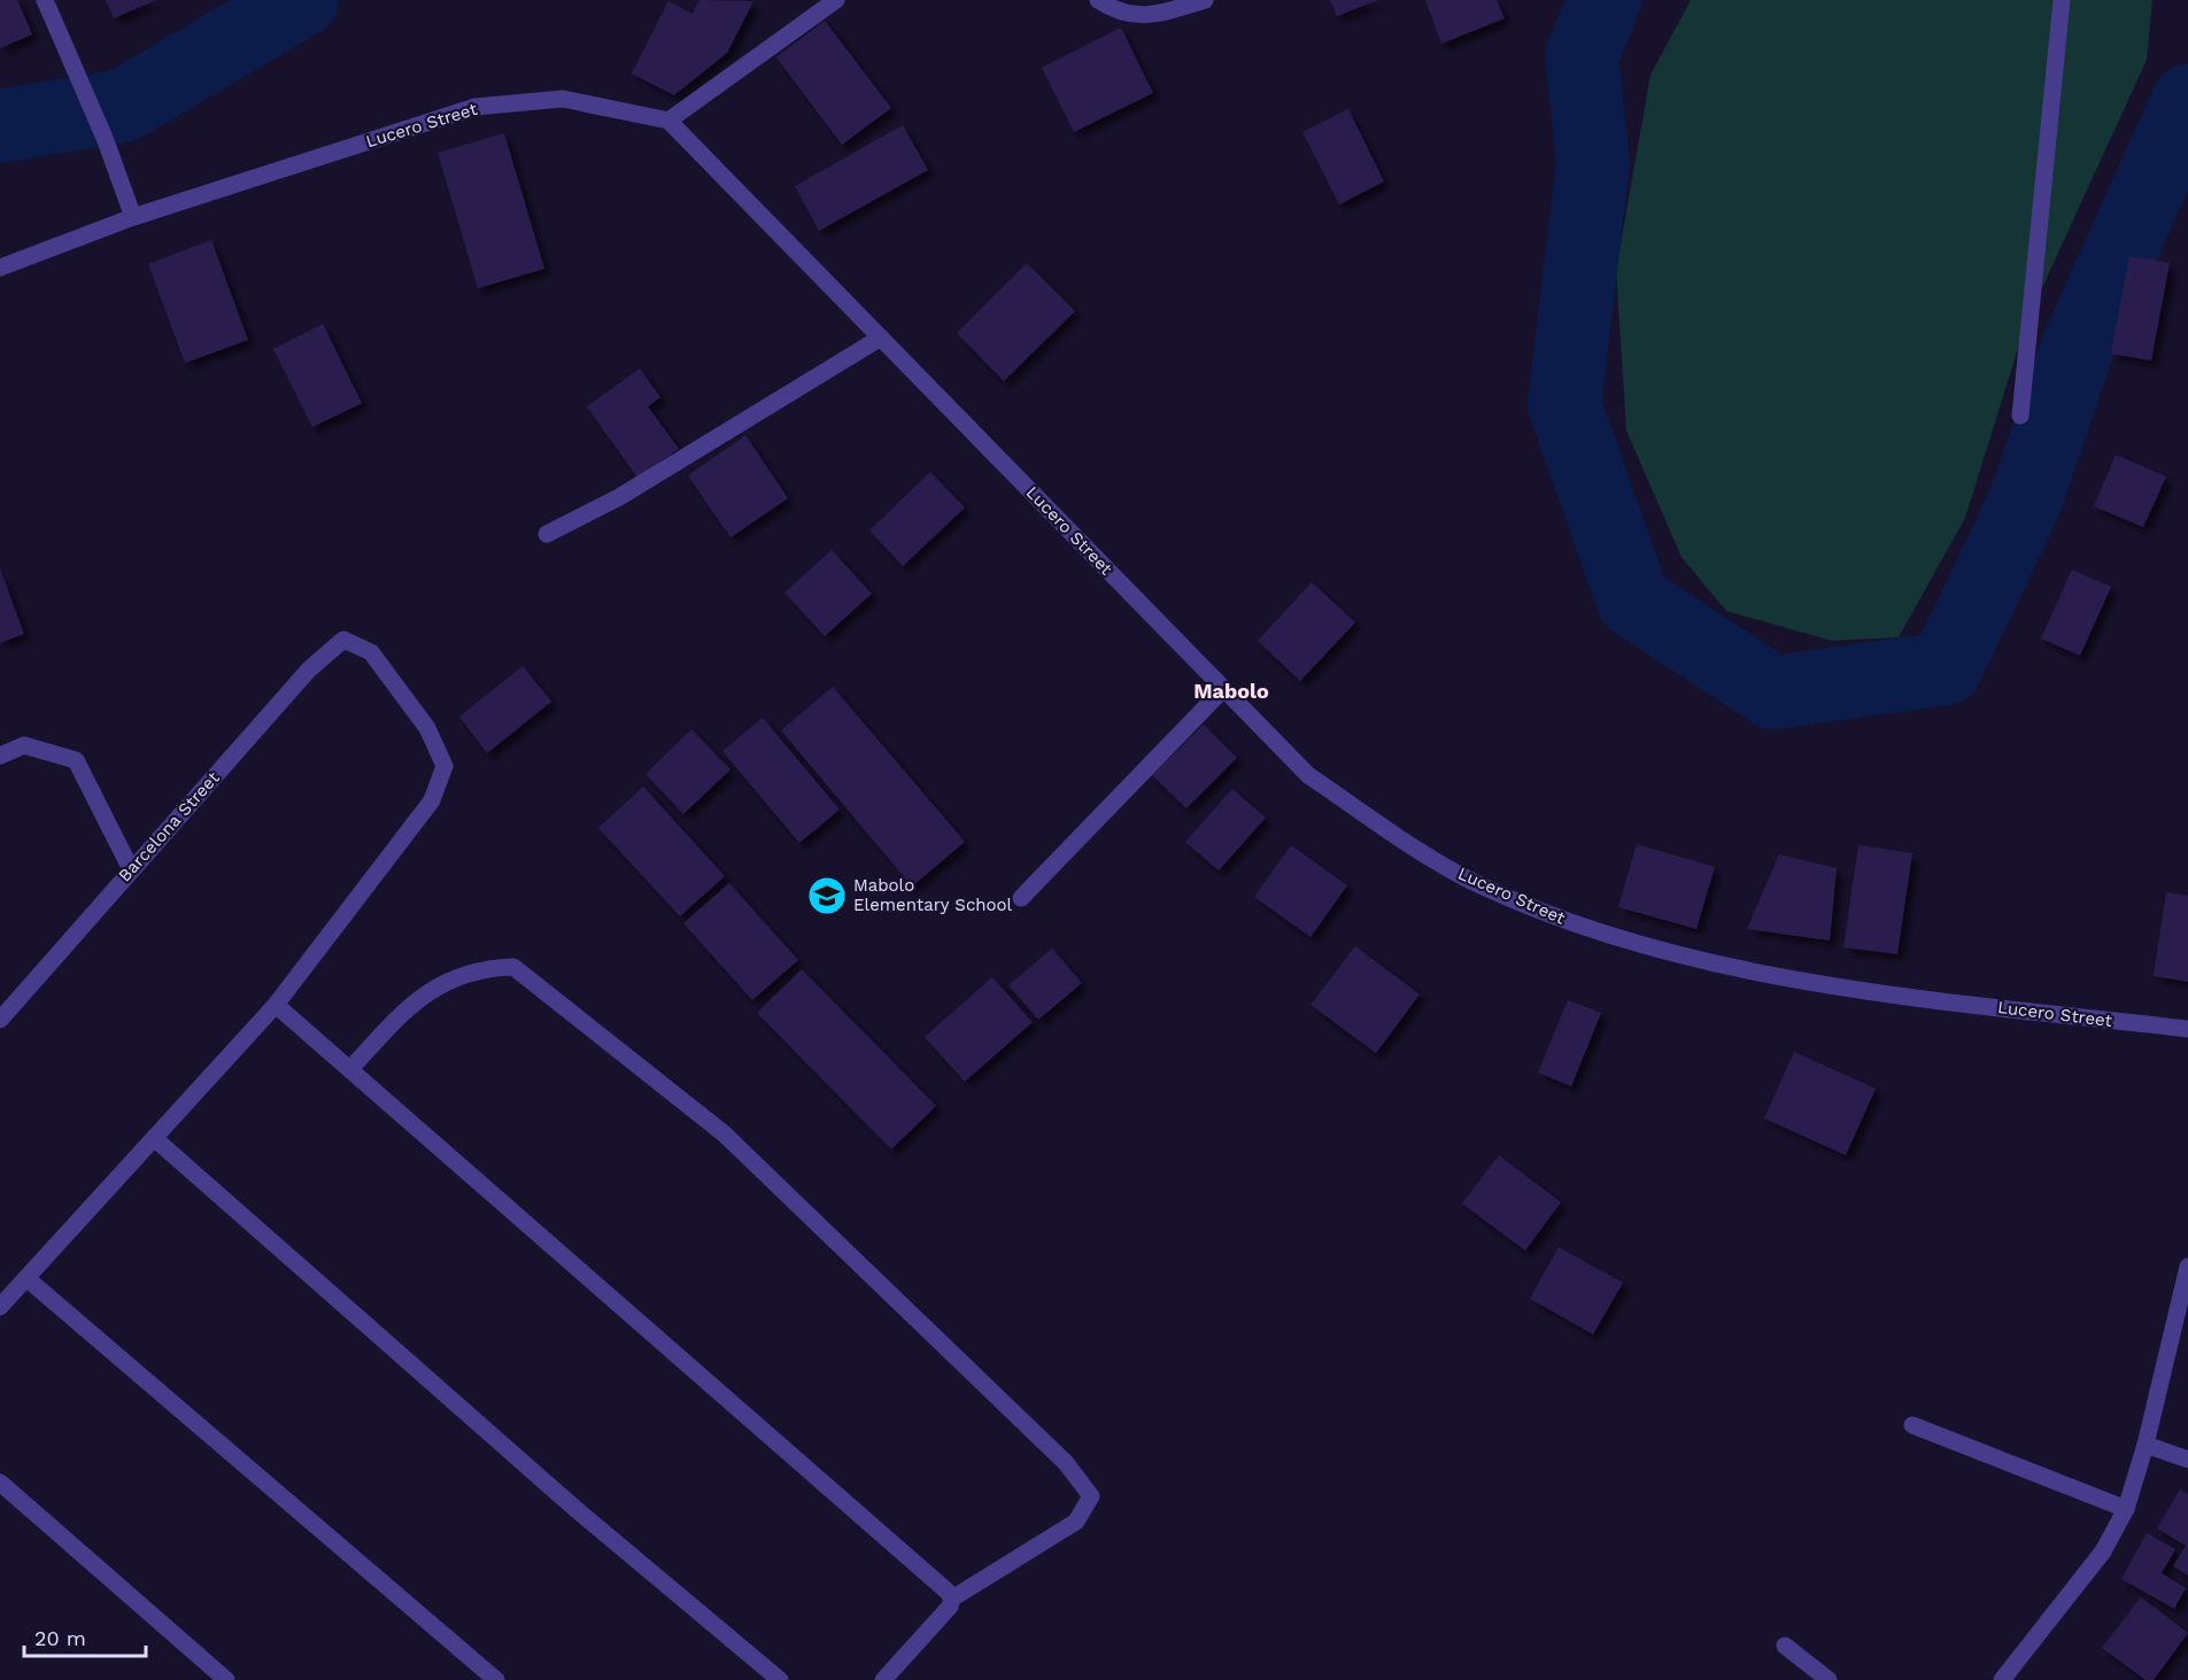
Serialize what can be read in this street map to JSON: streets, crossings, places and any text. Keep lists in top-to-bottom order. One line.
{"streets":{"street":["Lucero Street","Barcelona Street"]},"districts":["Mabolo"],"places":{"school or university":["Mabolo Elementary School"]},"scale_bar":"20 m"}
